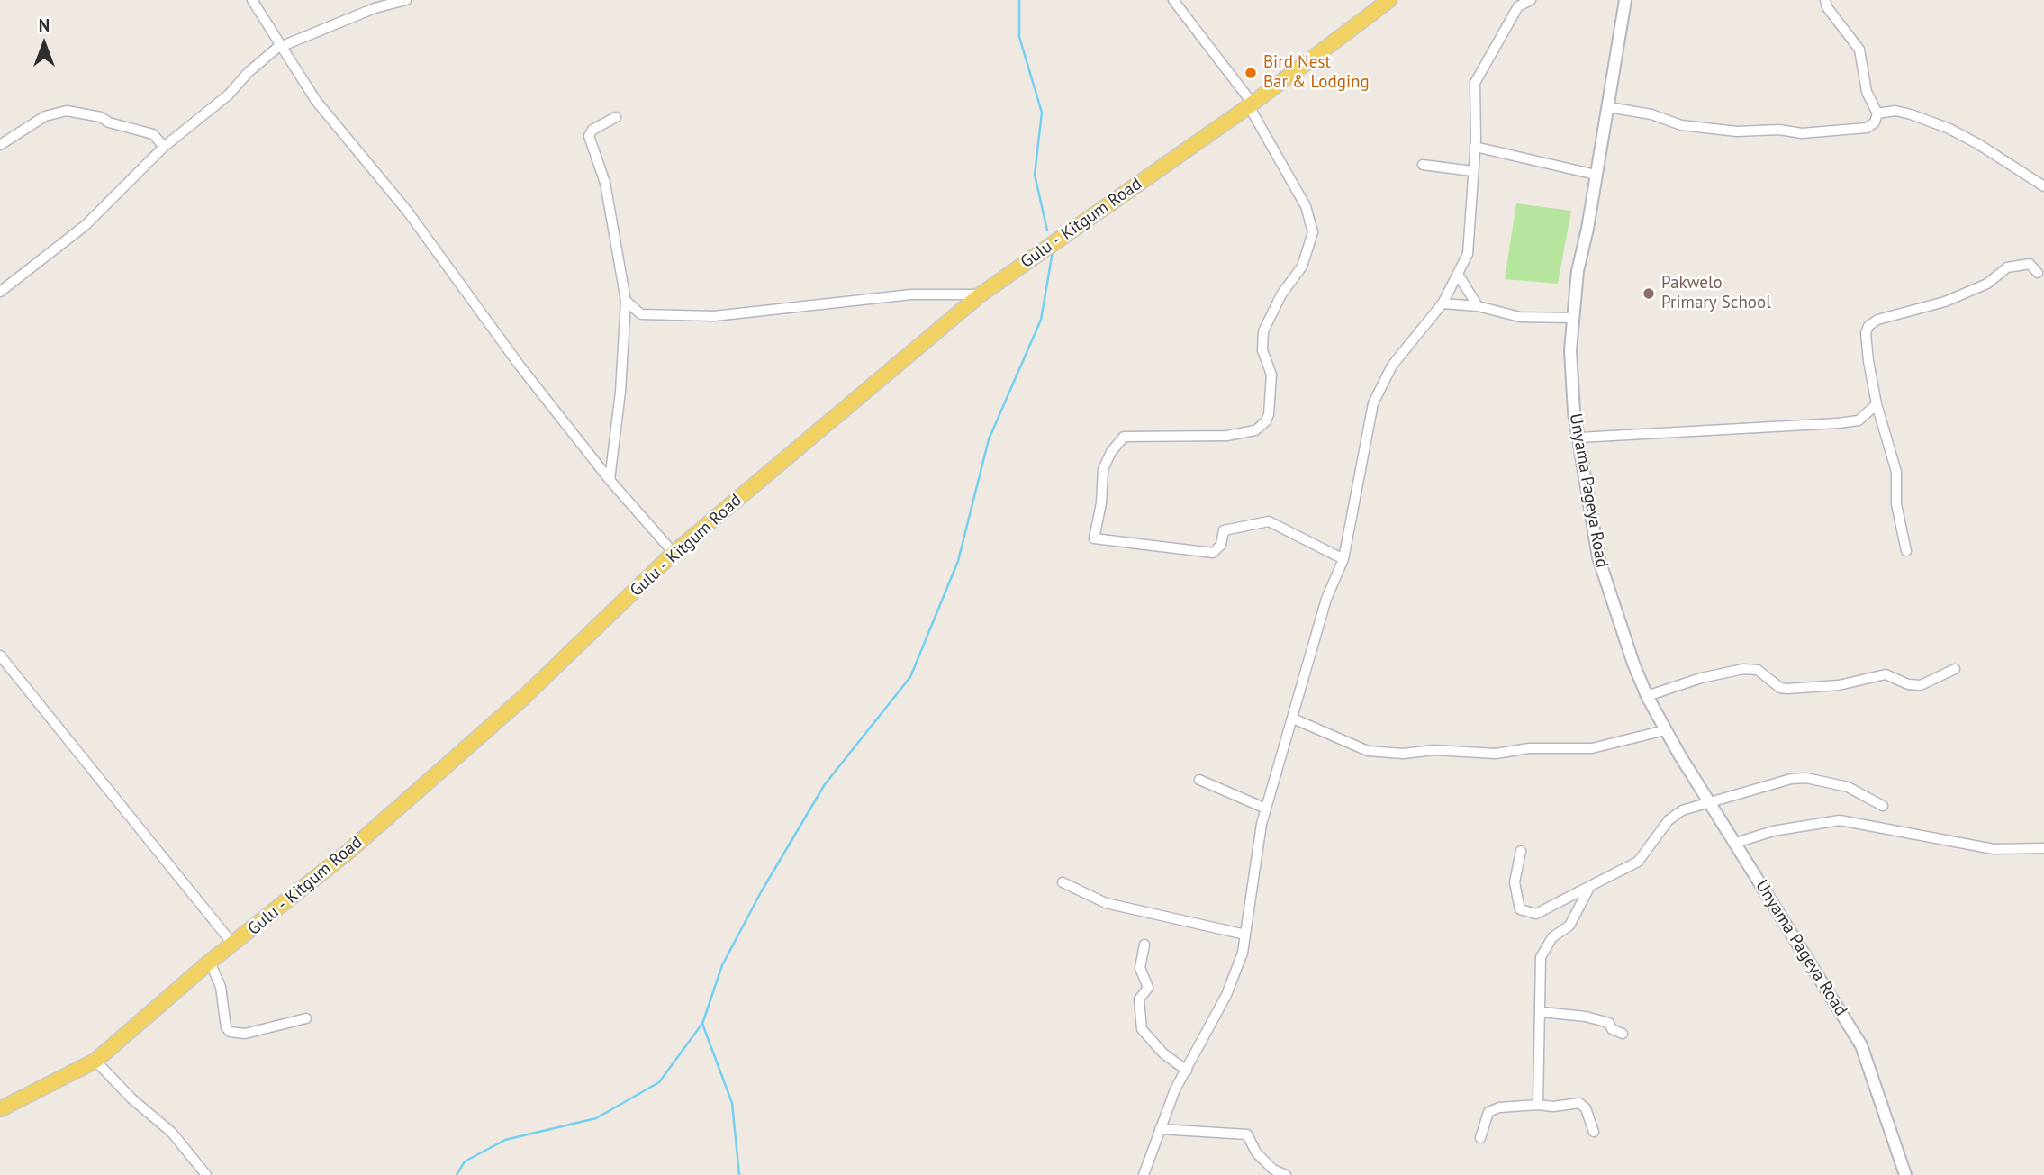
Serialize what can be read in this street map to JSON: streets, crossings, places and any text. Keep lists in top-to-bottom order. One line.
{"streets":{"main road":["Gulu - Kitgum Road"],"street":["Unyama Pageya Road"]},"places":["Bird Nest Bar & Lodging","Pakwelo Primary School"],"north":"top"}
